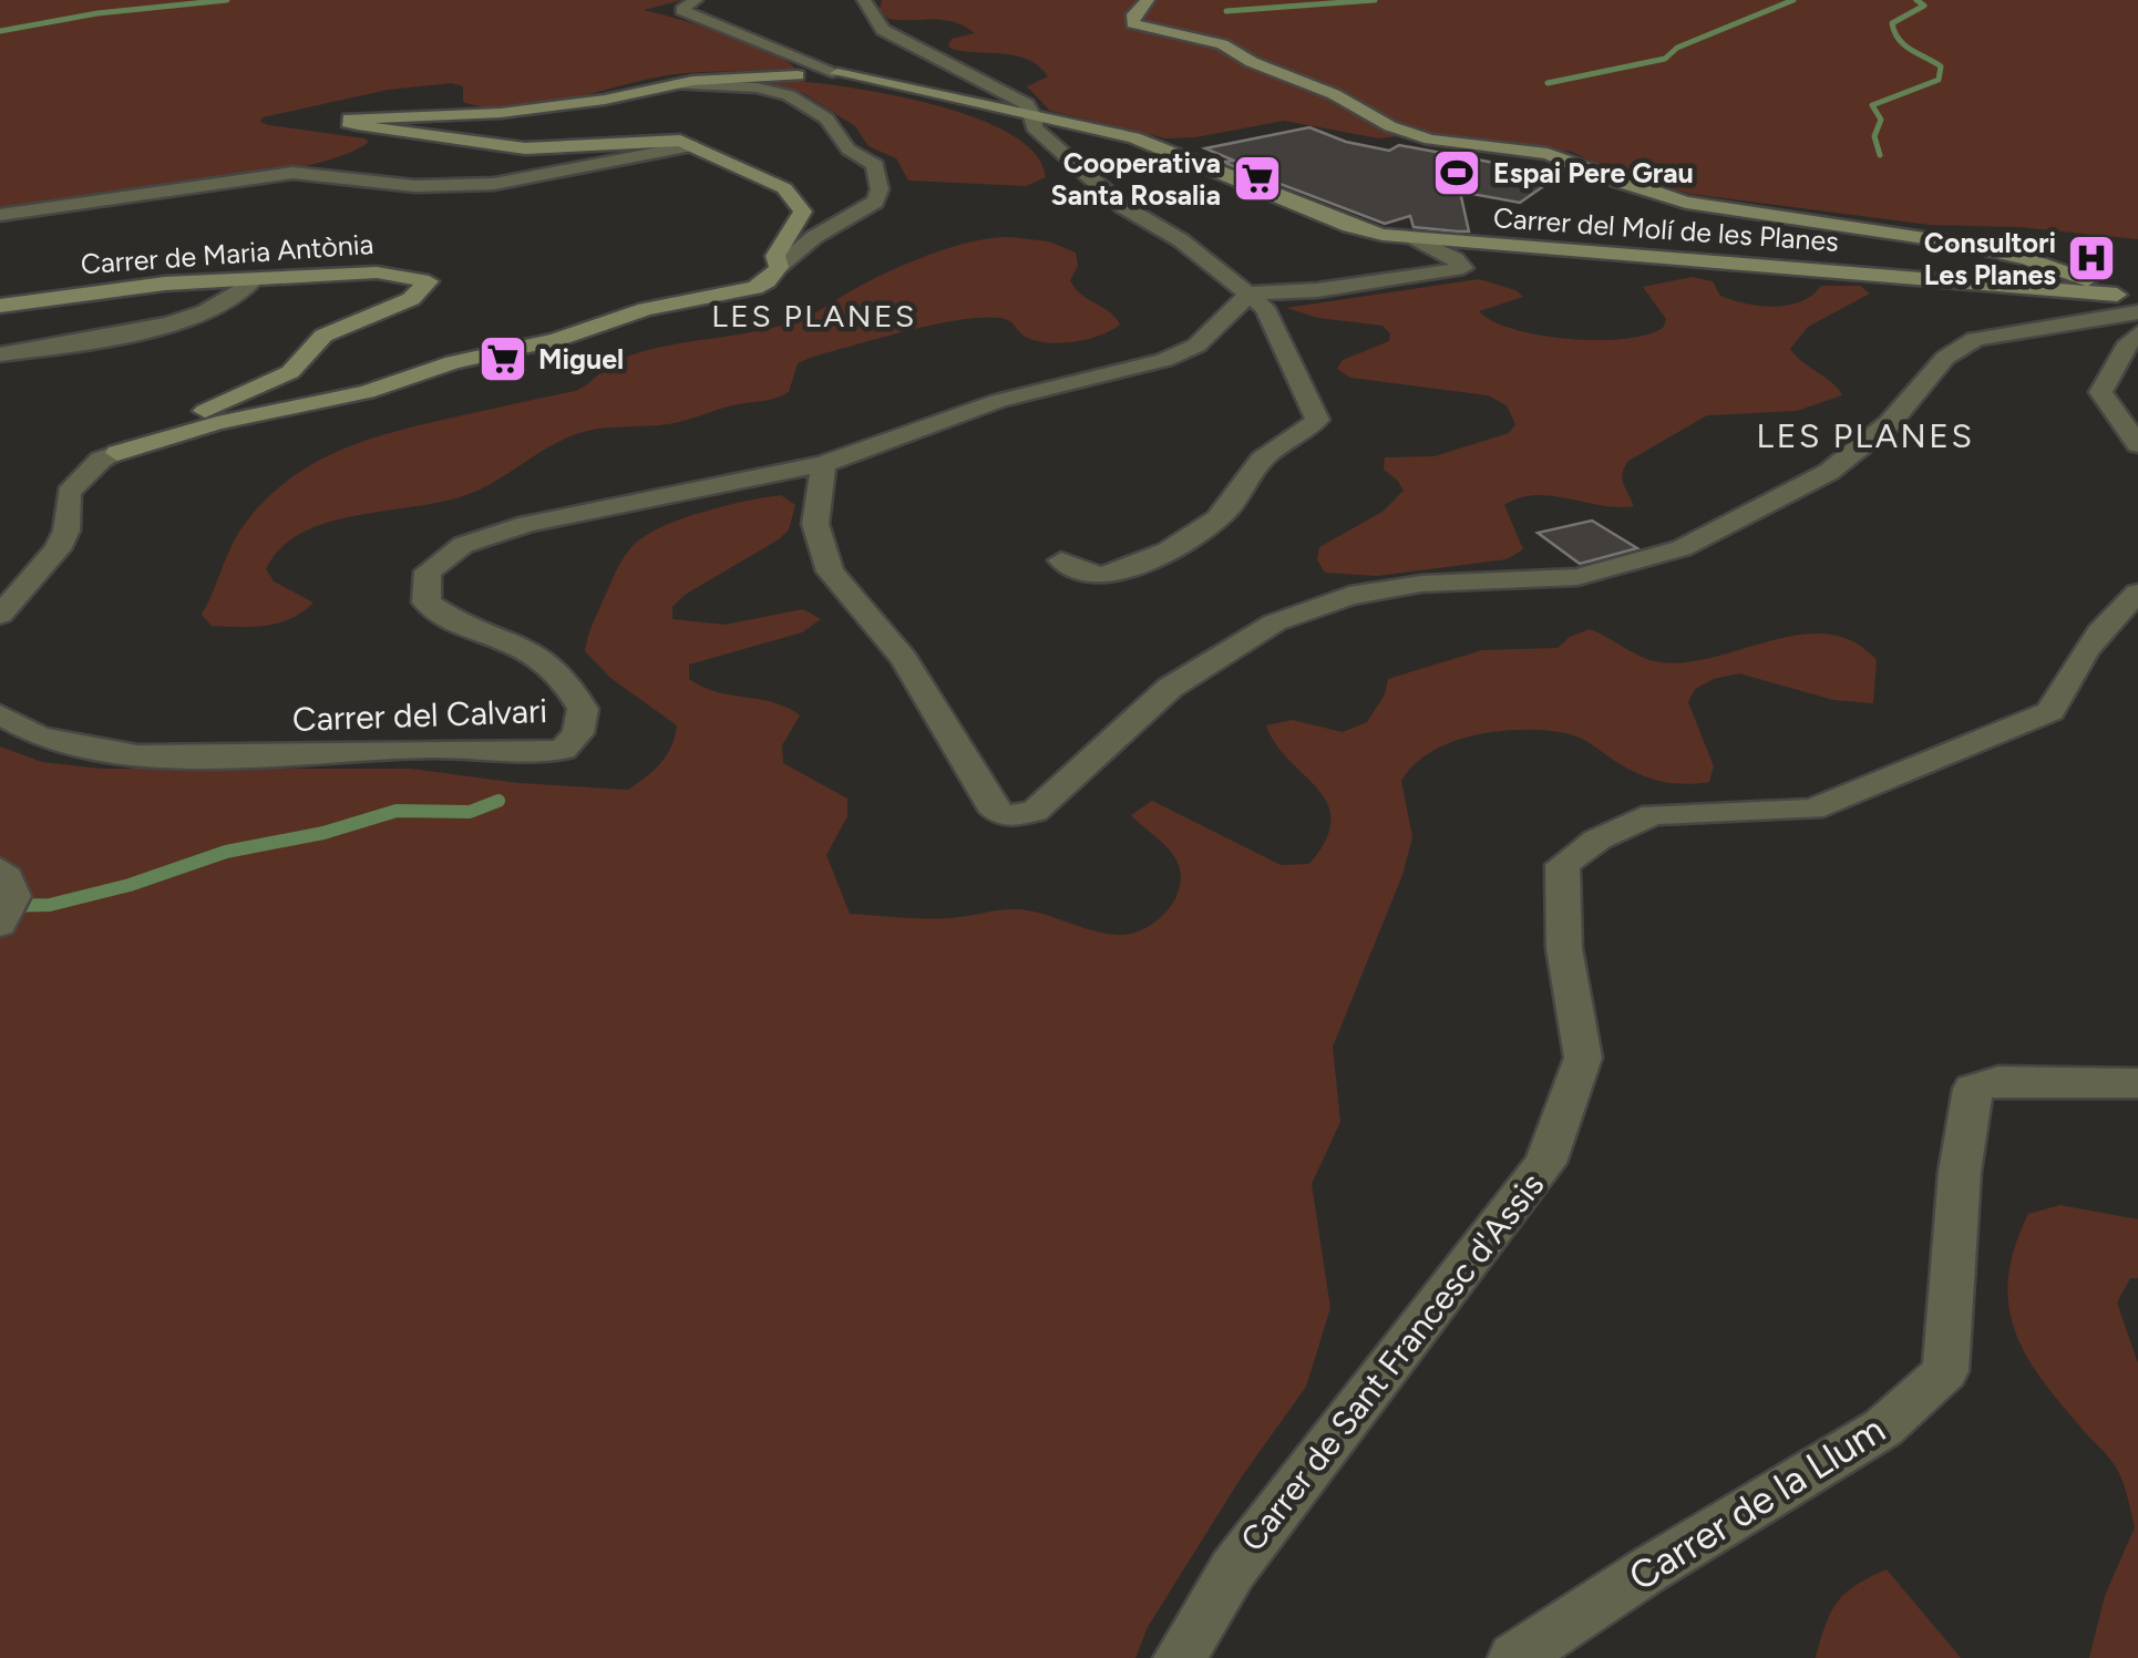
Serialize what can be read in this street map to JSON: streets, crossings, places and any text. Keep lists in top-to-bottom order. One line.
{"streets":{"street":["Carrer del Molí de les Planes","Carrer de Maria Antònia","Carrer del Calvari","Carrer de Sant Francesc d'Assis","Carrer de la Llum"]},"districts":["LES PLANES","LES PLANES"],"places":{"sports":["Espai Pere Grau"],"supermarket":["Cooperativa Santa Rosalia","Miguel"],"hospital":["Consultori Les Planes"]}}
